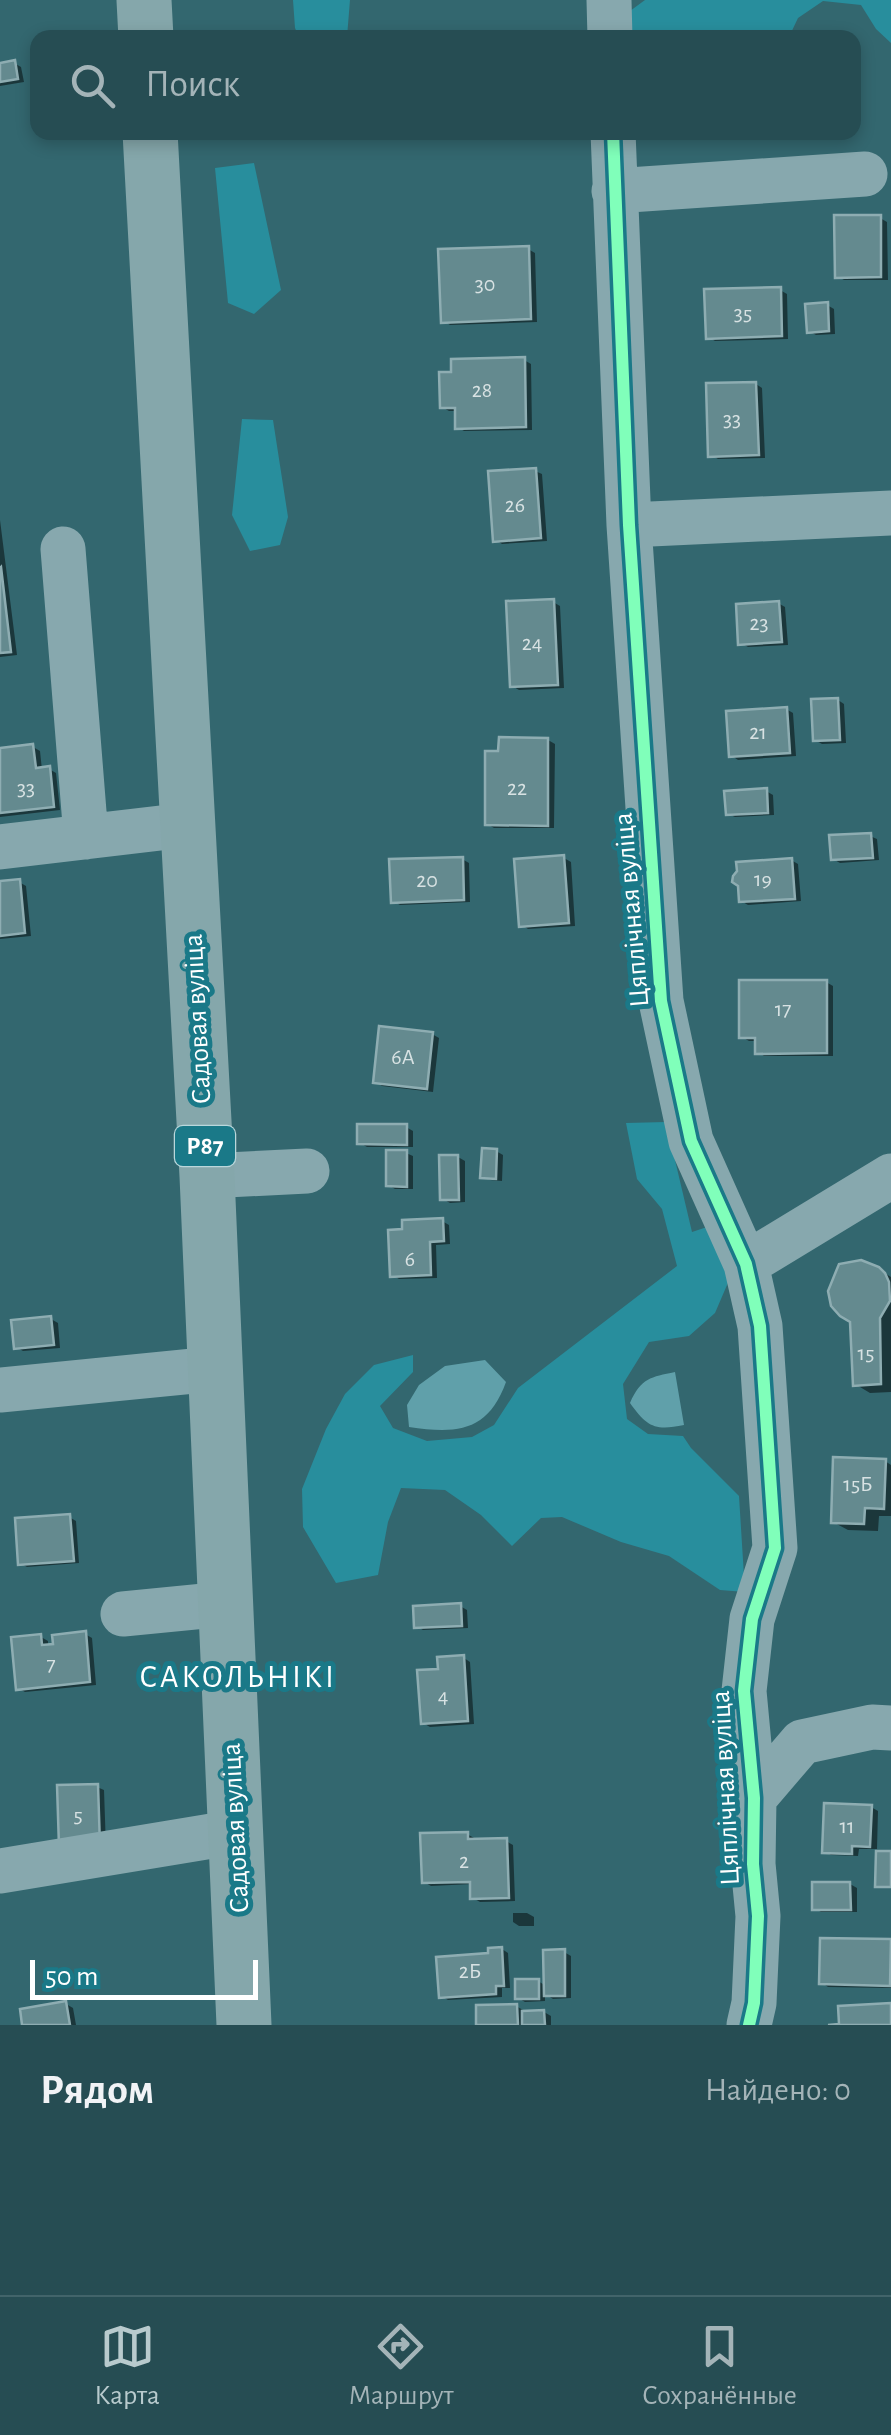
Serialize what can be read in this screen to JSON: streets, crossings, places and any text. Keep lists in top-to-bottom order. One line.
{"streets":{"main road":["Садовая вуліца","Р87"],"street":["Цяплічная вуліца"]},"districts":["САКОЛЬНІКІ"],"house_numbers":["30","35","28","33","26","23","24","21","33","22","19","20","17","6А","6","15","15Б","7","4","5","11","2","2Б"],"scale_bar":"50 m","page":{"search":"Поиск","scale":"50 m","heading":["Рядом","Найдено: 0"],"nav":["Карта","Маршрут","Сохранённые"]}}
